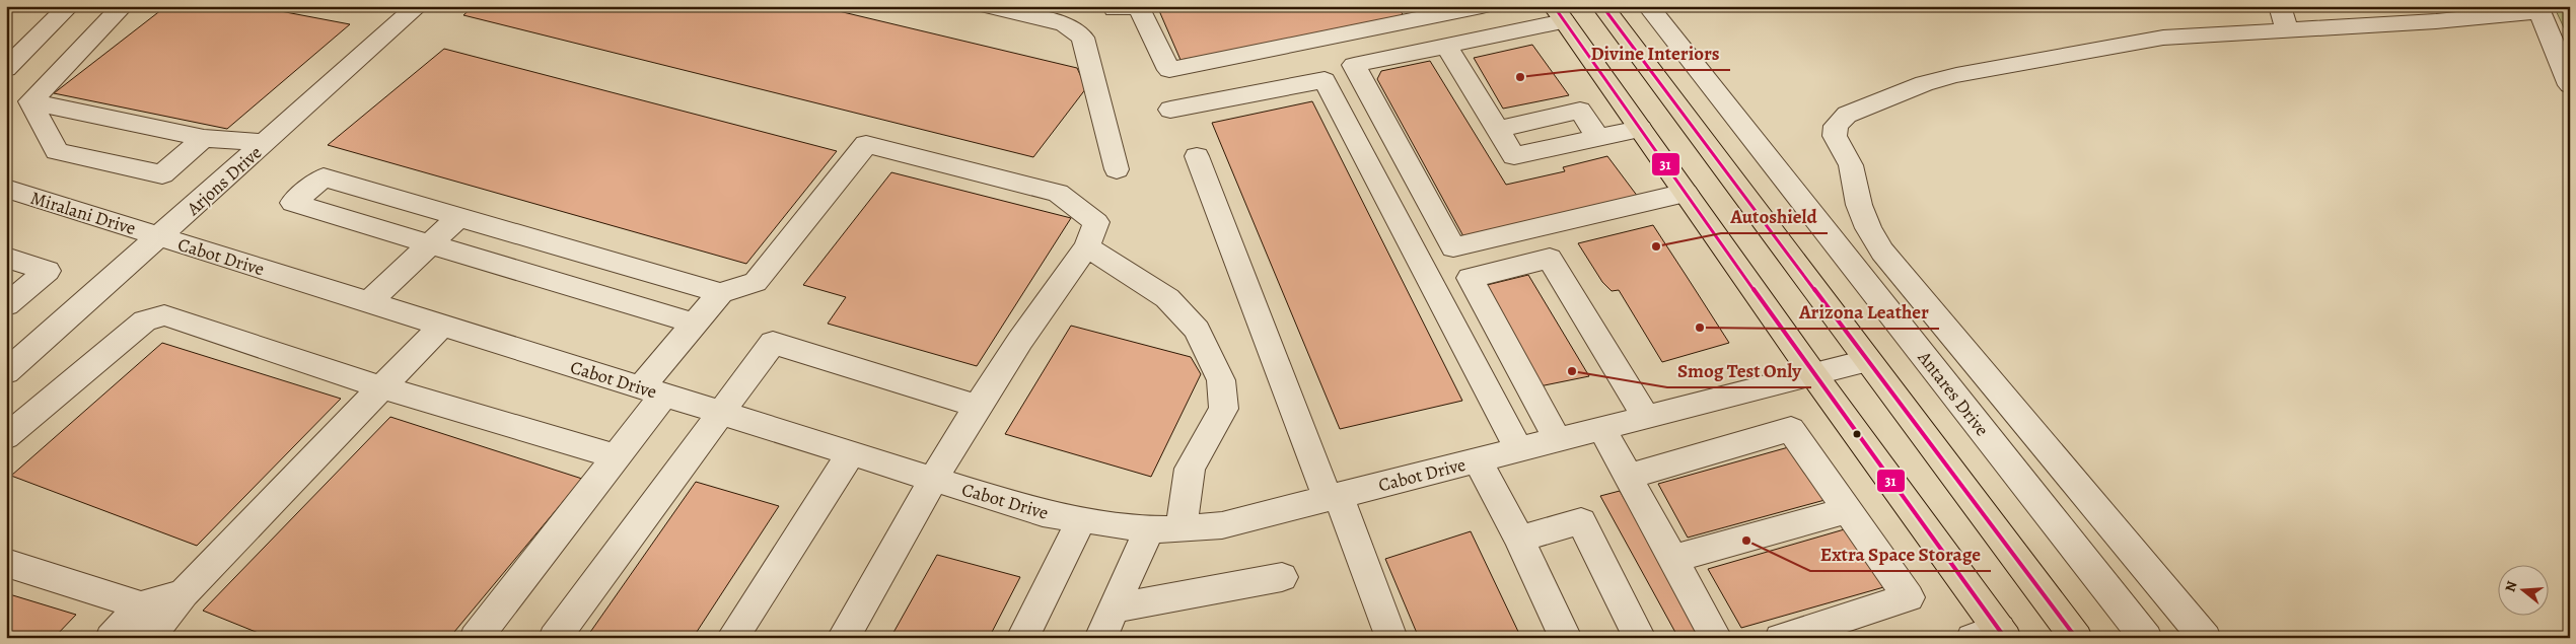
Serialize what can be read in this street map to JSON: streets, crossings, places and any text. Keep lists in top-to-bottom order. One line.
{"streets":{"street":["Arjons Drive","Miralani Drive","Cabot Drive","Antares Drive"]},"crossings":[["Arjons Drive","Miralani Drive"],["Arjons Drive","Cabot Drive"],["Miralani Drive","Cabot Drive"]],"places":["Divine Interiors","Autoshield","Arizona Leather","Smog Test Only","Extra Space Storage"],"lines":["transit line 31"],"north":"left"}
